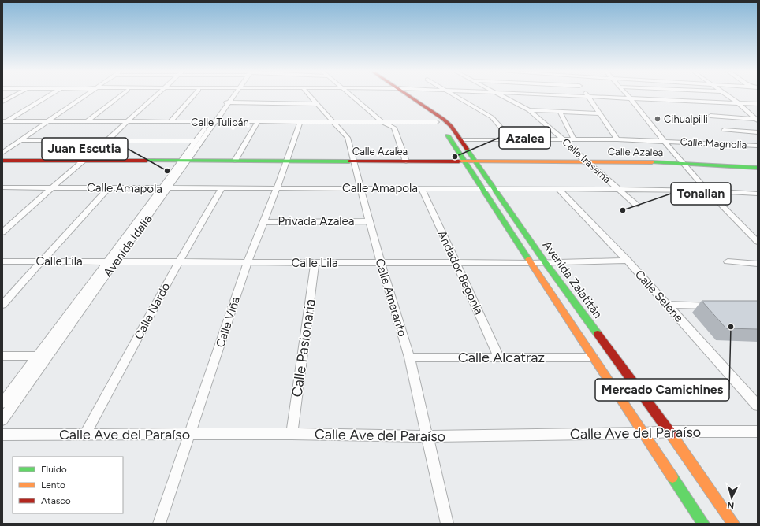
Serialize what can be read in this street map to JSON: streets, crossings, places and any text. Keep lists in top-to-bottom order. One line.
{"streets":{"street":["Calle Tulipán","Calle Magnolia","Calle Azalea","Calle Irasema","Calle Amapola","Privada Azalea","Avenida Idalia","Calle Lila","Andador Begonia","Avenida Zalatitán","Calle Selene","Calle Amaranto","Calle Nardo","Calle Viña","Calle Pasionaria","Calle Alcatraz","Calle Ave del Paraíso"]},"crossings":[["Calle Tulipán","Avenida Idalia"],["Calle Tulipán","Avenida Zalatitán"],["Calle Tulipán","Calle Amaranto"],["Calle Tulipán","Calle Viña"],["Calle Magnolia","Calle Irasema"],["Calle Magnolia","Avenida Zalatitán"],["Calle Azalea","Calle Irasema"],["Calle Azalea","Avenida Idalia"],["Calle Azalea","Avenida Zalatitán"],["Calle Azalea","Calle Amaranto"],["Calle Azalea","Calle Viña"],["Calle Irasema","Calle Amapola"],["Calle Amapola","Avenida Idalia"],["Calle Amapola","Andador Begonia"],["Calle Amapola","Avenida Zalatitán"],["Calle Amapola","Calle Selene"],["Calle Amapola","Calle Amaranto"],["Calle Amapola","Calle Nardo"],["Calle Amapola","Calle Viña"],["Privada Azalea","Calle Amaranto"],["Privada Azalea","Calle Viña"],["Avenida Idalia","Calle Lila"],["Calle Lila","Andador Begonia"],["Calle Lila","Avenida Zalatitán"],["Calle Lila","Calle Selene"],["Calle Lila","Calle Amaranto"],["Calle Lila","Calle Nardo"],["Calle Lila","Calle Viña"],["Calle Lila","Calle Pasionaria"],["Andador Begonia","Calle Alcatraz"],["Avenida Zalatitán","Calle Alcatraz"],["Avenida Zalatitán","Calle Ave del Paraíso"],["Calle Amaranto","Calle Alcatraz"],["Calle Amaranto","Calle Ave del Paraíso"],["Calle Nardo","Calle Ave del Paraíso"],["Calle Viña","Calle Ave del Paraíso"],["Calle Pasionaria","Calle Ave del Paraíso"]],"places":["Cihualpilli","Azalea","Juan Escutia","Tonallan","Mercado Camichines"],"legend":["Fluido","Lento","Atasco"],"north":"bottom"}
